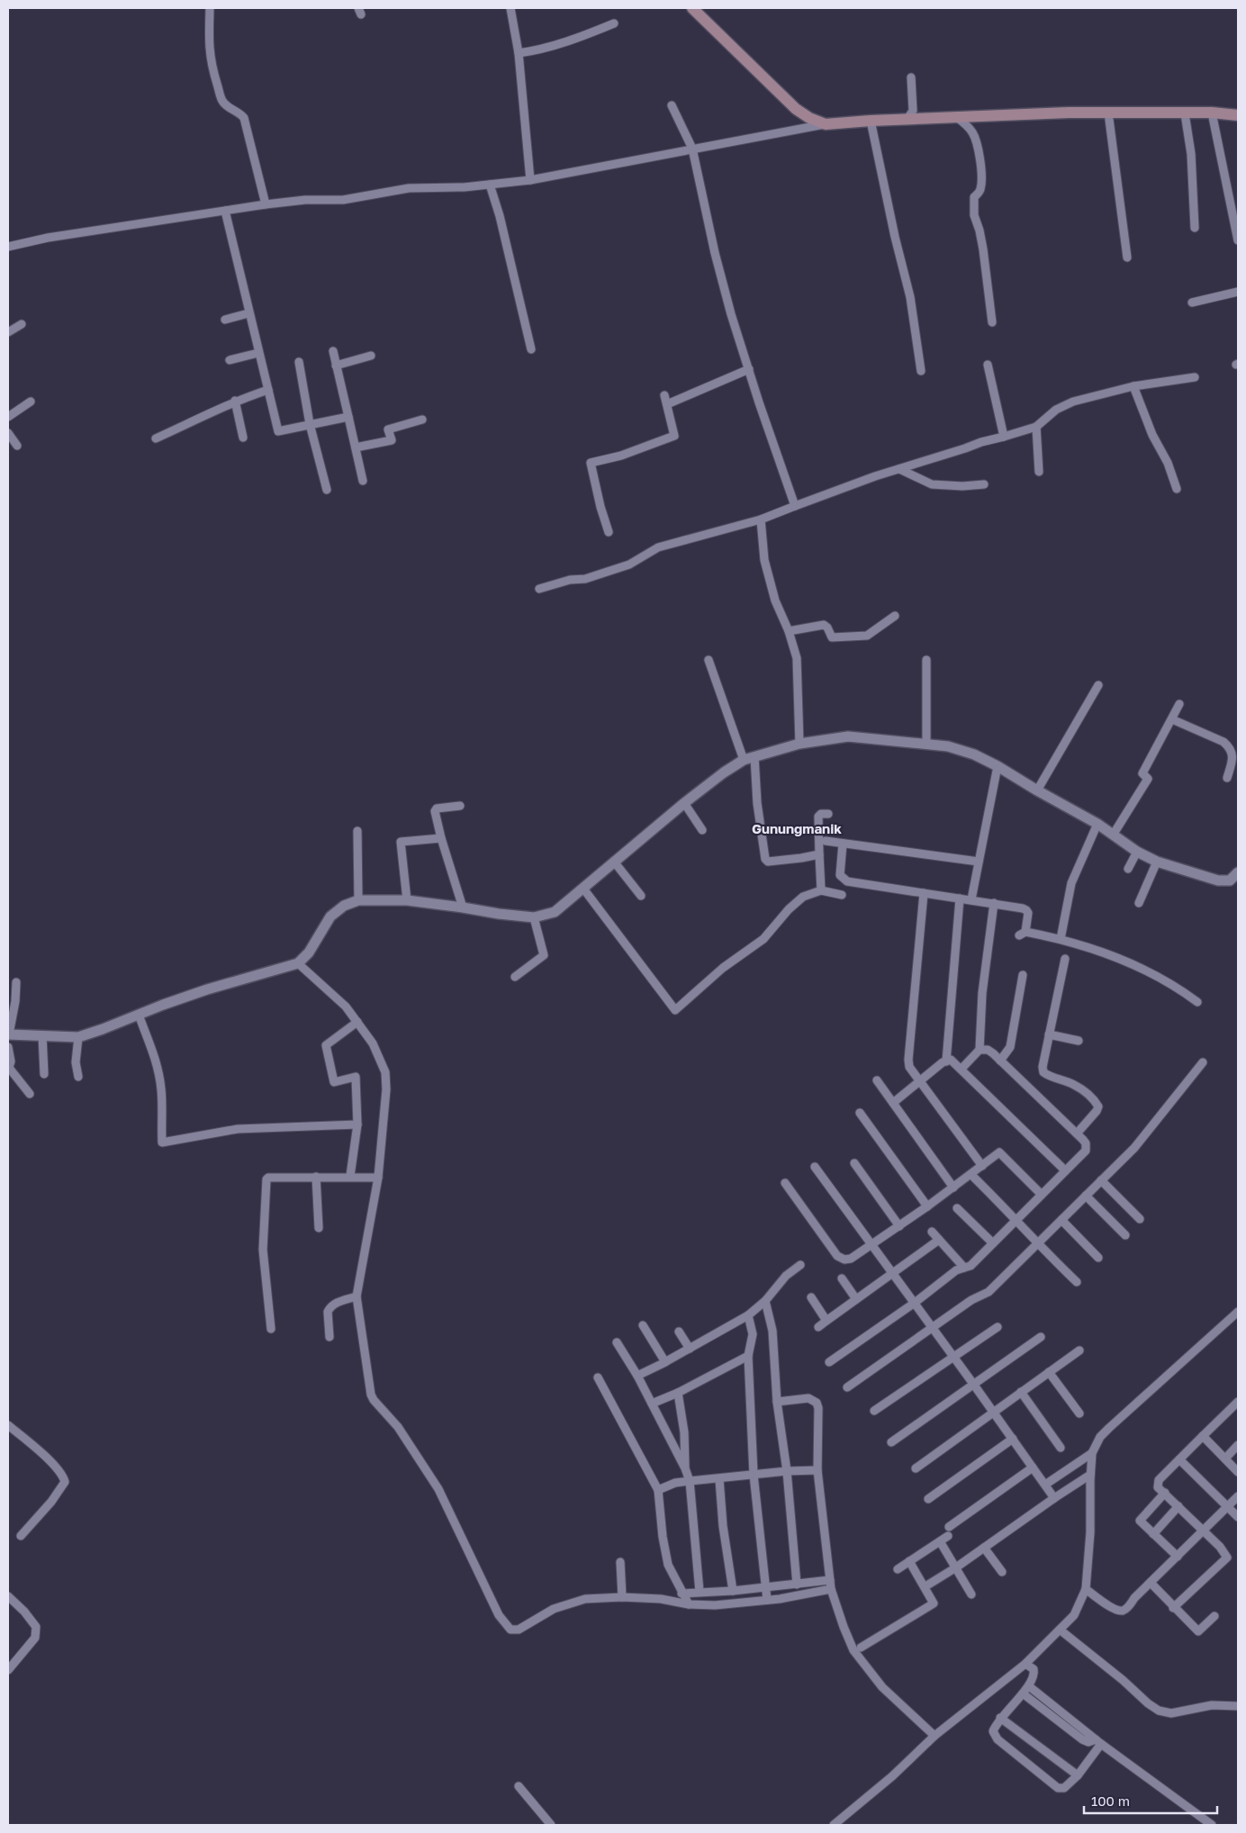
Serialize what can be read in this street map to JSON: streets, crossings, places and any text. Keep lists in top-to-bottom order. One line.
{"districts":["Gunungmanik"],"scale_bar":"100 m"}
